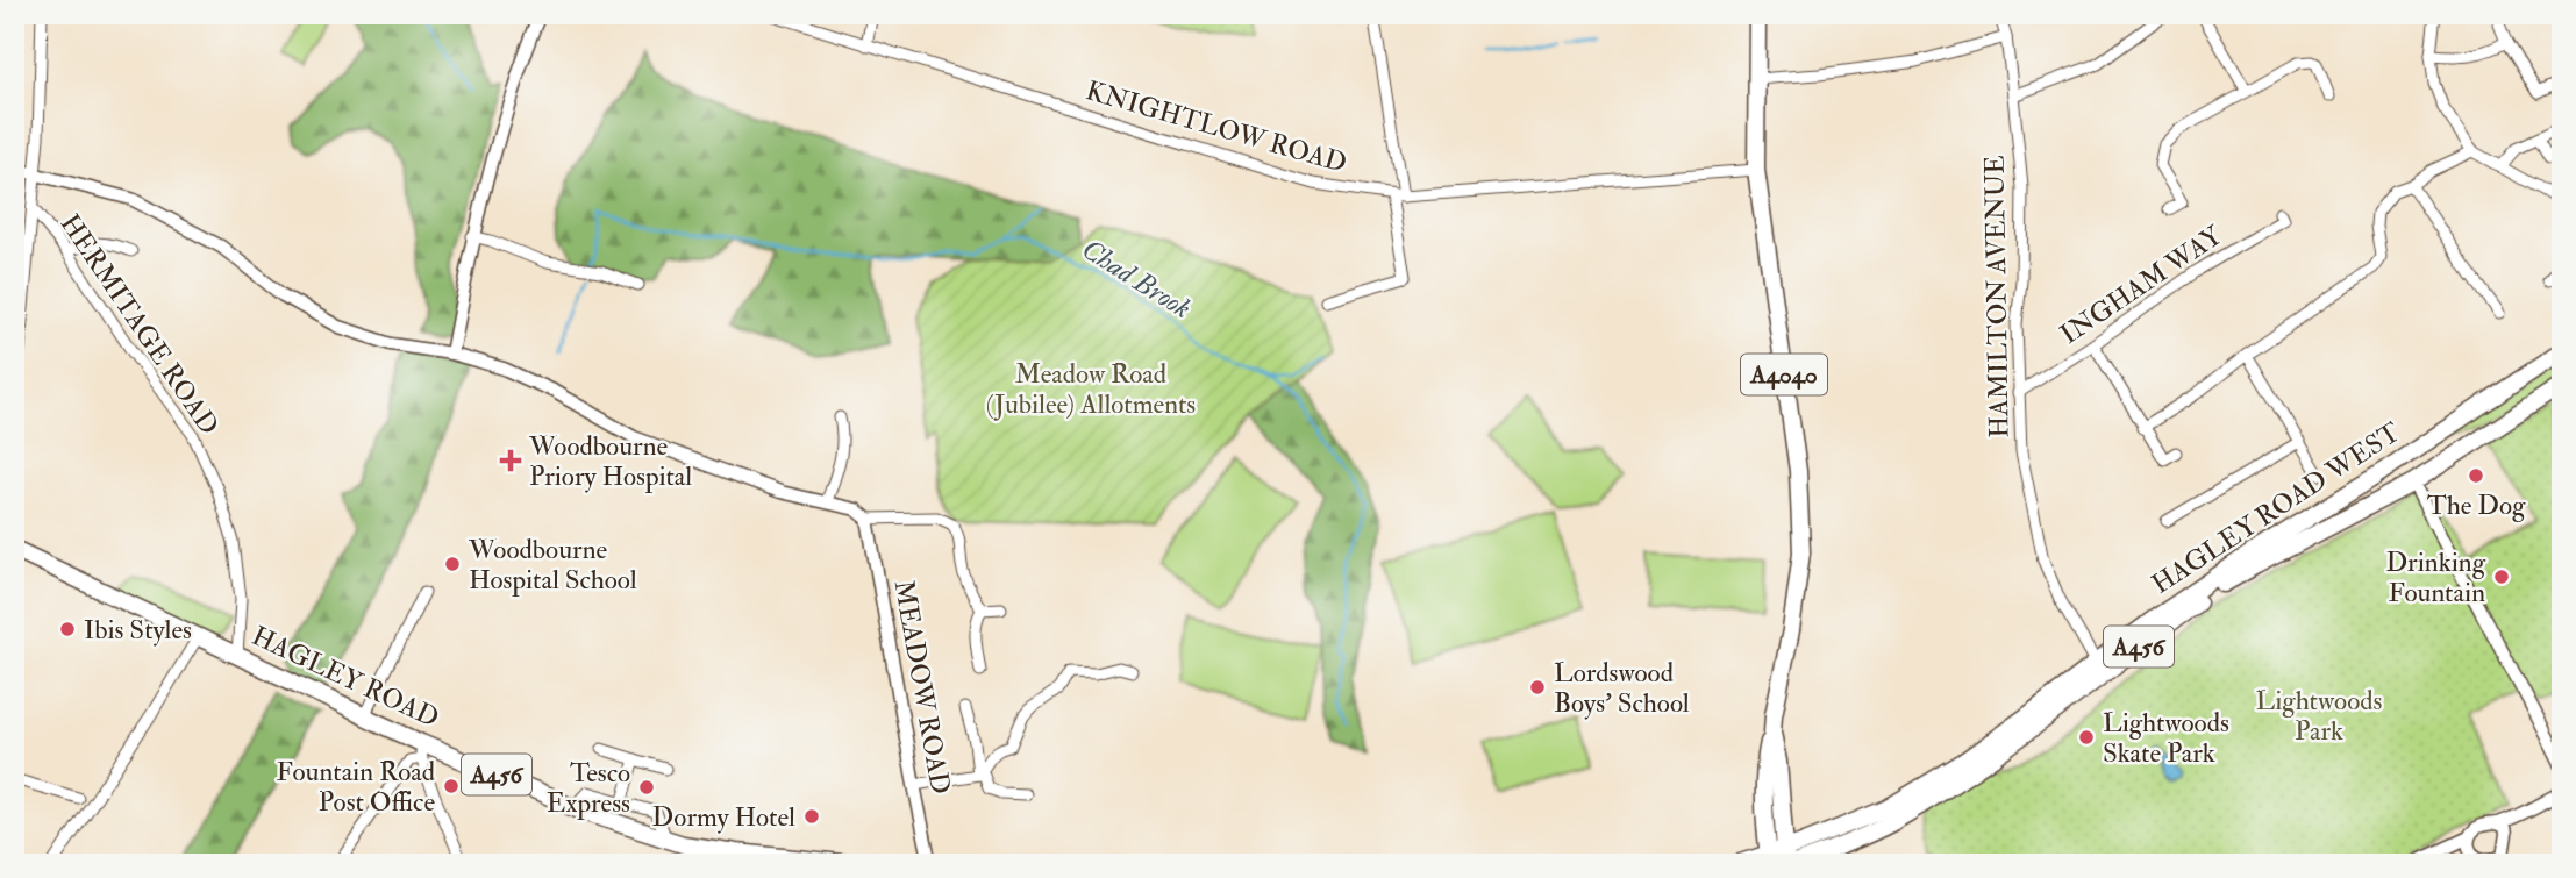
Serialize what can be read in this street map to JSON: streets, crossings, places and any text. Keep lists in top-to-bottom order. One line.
{"streets":{"main road":["A4040","HAGLEY ROAD WEST","A456","HAGLEY ROAD"],"street":["KNIGHTLOW ROAD","INGHAM WAY","HAMILTON AVENUE","HERMITAGE ROAD","MEADOW ROAD"]},"crossings":[["KNIGHTLOW ROAD","A4040"],["INGHAM WAY","HAMILTON AVENUE"],["HAMILTON AVENUE","HAGLEY ROAD WEST"],["HERMITAGE ROAD","HAGLEY ROAD"],["A4040","HAGLEY ROAD WEST"],["A4040","A456"],["HAGLEY ROAD WEST","A456"]],"water":["Chad Brook"],"parks":["Meadow Road (Jubilee) Allotments","Lightwoods Park"],"places":{"health":["Woodbourne Priory Hospital"],"other":["The Dog","Woodbourne Hospital School","Drinking Fountain","Ibis Styles","Lordswood Boys' School","Lightwoods Skate Park","Fountain Road Post Office","Tesco Express","Dormy Hotel"]}}
